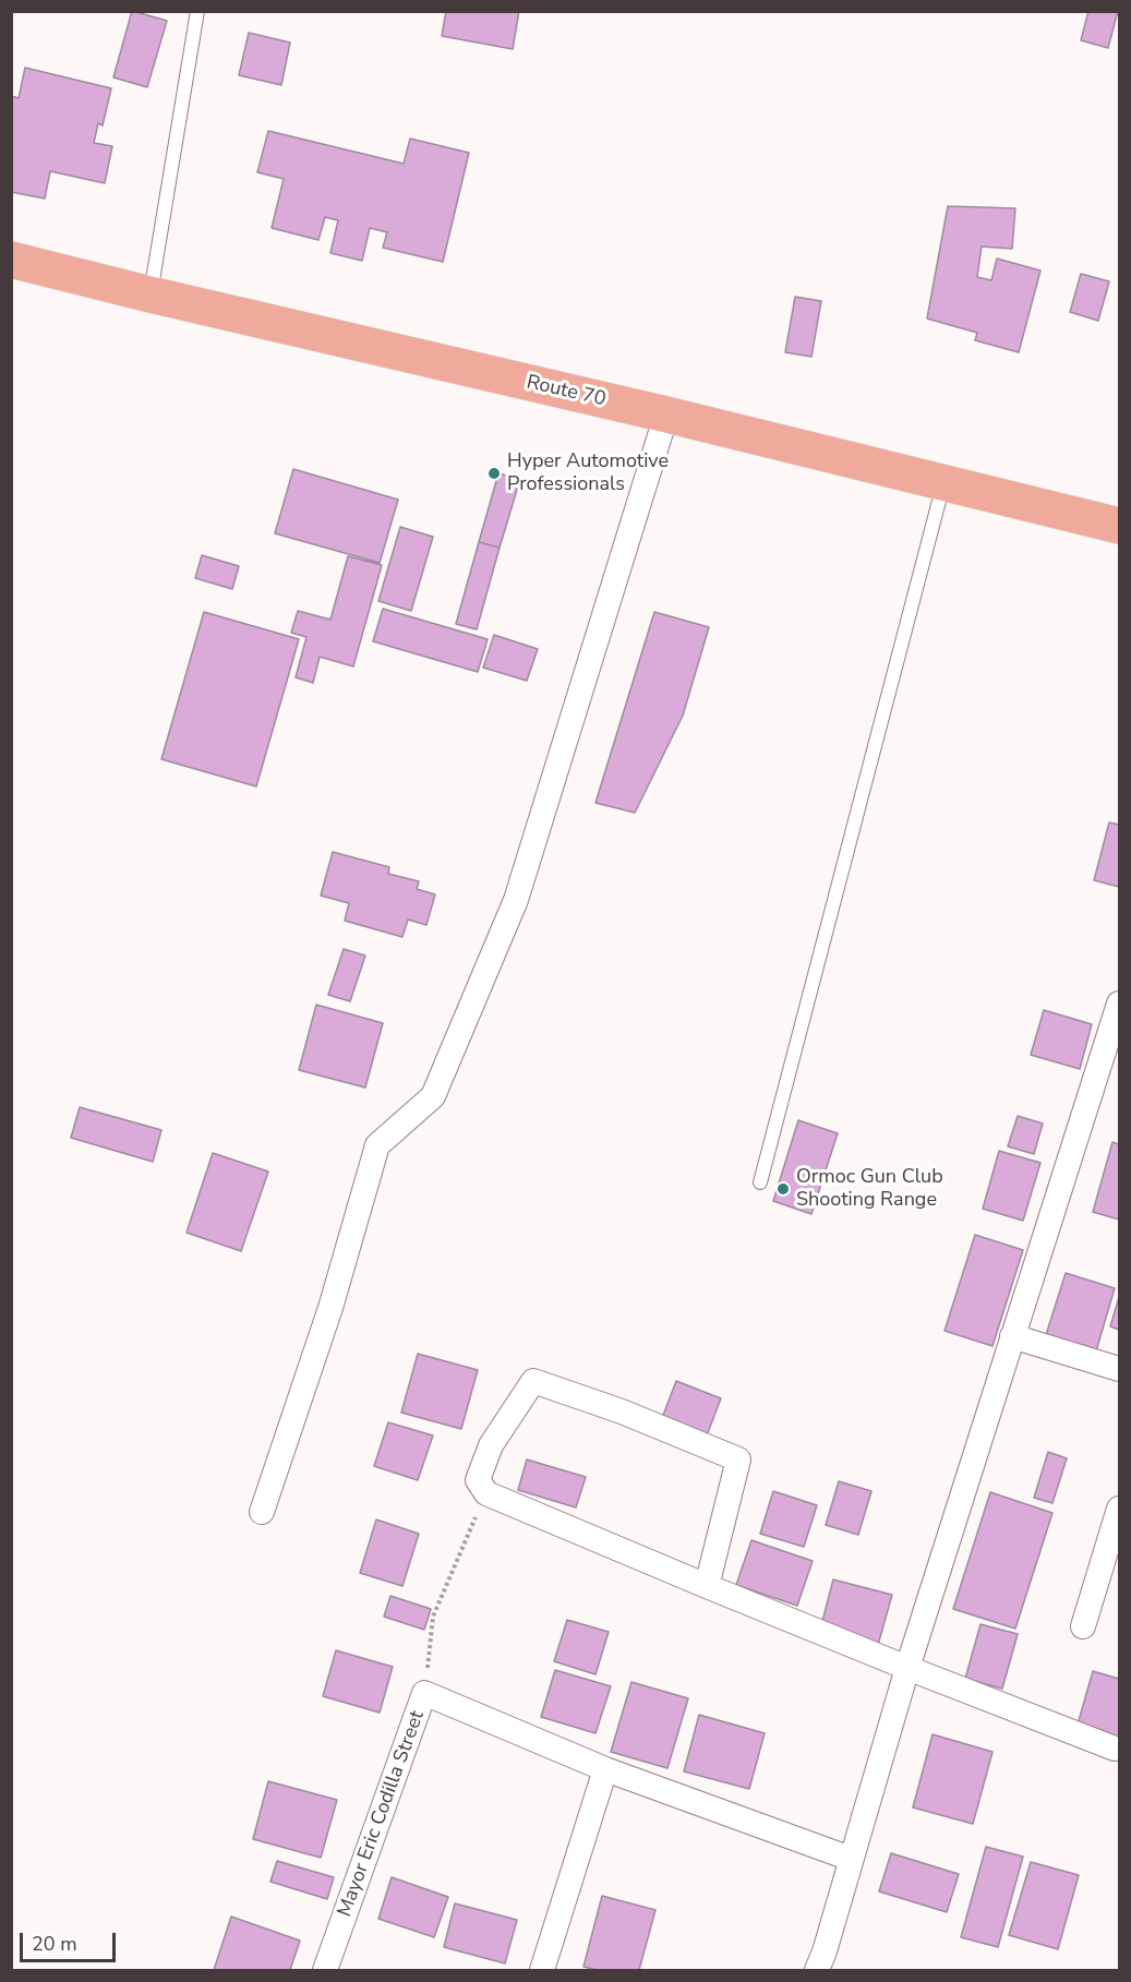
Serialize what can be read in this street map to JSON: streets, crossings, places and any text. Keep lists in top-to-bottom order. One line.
{"streets":{"highway":["Route 70"],"street":["Mayor Eric Codilla Street"]},"places":["Hyper Automotive Professionals","Ormoc Gun Club Shooting Range"],"scale_bar":"20 m"}
